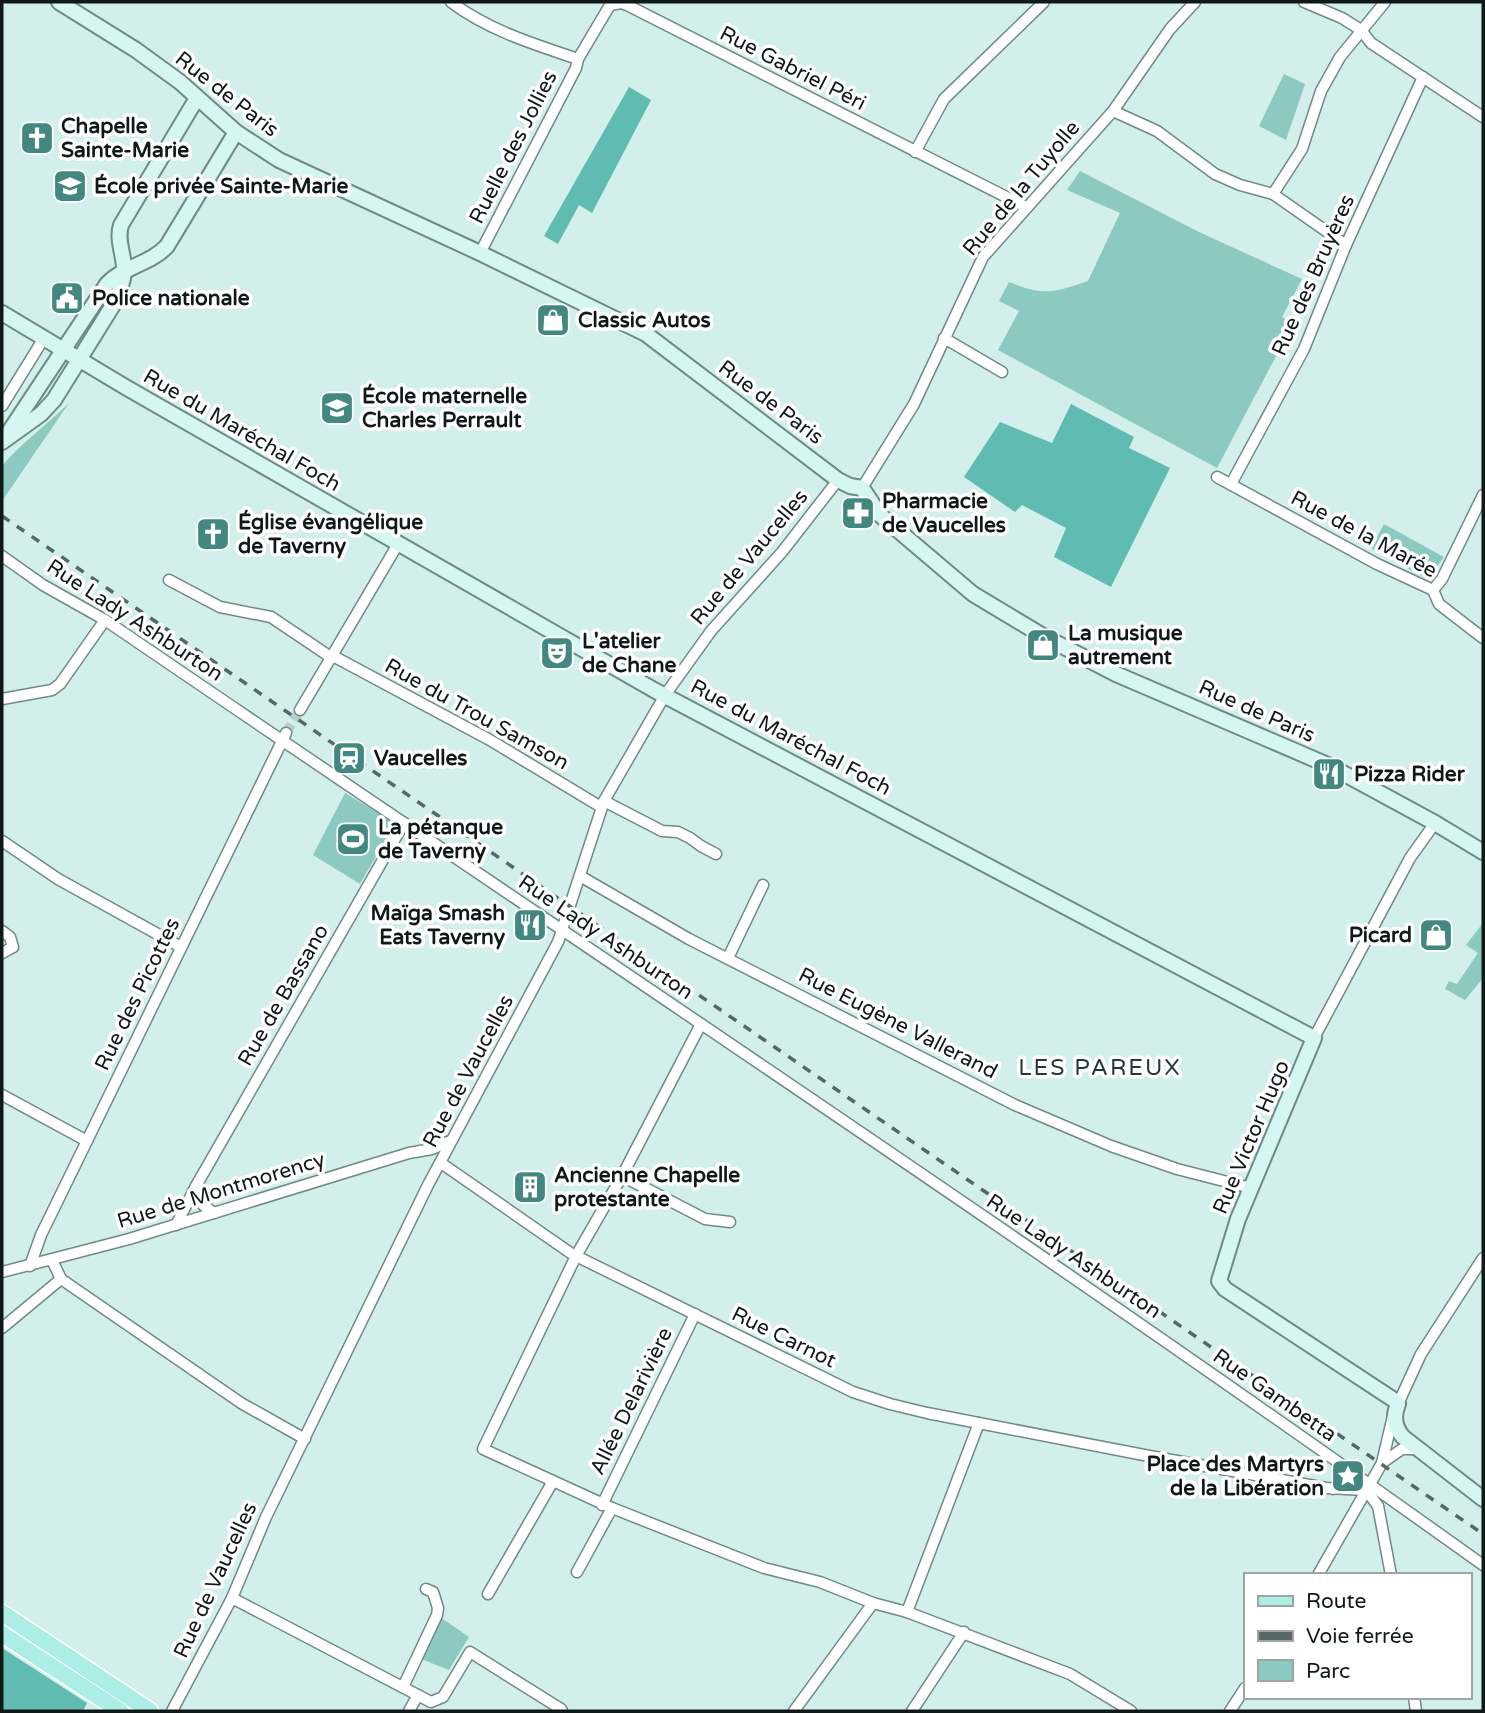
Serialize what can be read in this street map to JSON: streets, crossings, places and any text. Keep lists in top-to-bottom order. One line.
{"streets":{"street":["Rue Gabriel Péri","Rue de Paris","Ruelle des Jollies","Rue de la Tuyolle","Rue des Bruyères","Rue du Maréchal Foch","Rue de la Marée","Rue de Vaucelles","Rue Lady Ashburton","Rue du Trou Samson","Rue des Picottes","Rue de Bassano","Rue Eugène Vallerand","Rue Victor Hugo","Rue de Montmorency","Rue Carnot","Rue Gambetta","Allée Delarivière"]},"crossings":[["Rue Gabriel Péri","Ruelle des Jollies"],["Rue Gabriel Péri","Rue de la Tuyolle"],["Rue de Paris","Ruelle des Jollies"],["Rue de Paris","Rue de la Tuyolle"],["Rue de Paris","Rue de Vaucelles"],["Rue de Paris","Rue Victor Hugo"],["Rue des Bruyères","Rue de la Marée"],["Rue du Maréchal Foch","Rue de Vaucelles"],["Rue du Maréchal Foch","Rue Victor Hugo"],["Rue de Vaucelles","Rue Lady Ashburton"],["Rue de Vaucelles","Rue du Trou Samson"],["Rue de Vaucelles","Rue Eugène Vallerand"],["Rue de Vaucelles","Rue de Montmorency"],["Rue de Vaucelles","Rue Carnot"],["Rue Lady Ashburton","Rue des Picottes"],["Rue Lady Ashburton","Rue de Bassano"],["Rue Lady Ashburton","Rue Gambetta"],["Rue des Picottes","Rue de Montmorency"],["Rue de Bassano","Rue de Montmorency"],["Rue Eugène Vallerand","Rue Victor Hugo"],["Rue Carnot","Allée Delarivière"]],"districts":["LES PAREUX"],"places":{"church":["Chapelle Sainte-Marie","Église évangélique de Taverny"],"school or university":["École privée Sainte-Marie","École maternelle Charles Perrault"],"public building":["Police nationale"],"shop":["Classic Autos","La musique autrement","Picard"],"pharmacy":["Pharmacie de Vaucelles"],"theatre":["L'atelier de Chane"],"station":["Vaucelles"],"restaurant":["Pizza Rider","Maïga Smash Eats Taverny"],"sports":["La pétanque de Taverny"],"building":["Ancienne Chapelle protestante"],"place":["Place des Martyrs de la Libération"]},"legend":["Route","Voie ferrée","Parc"]}
